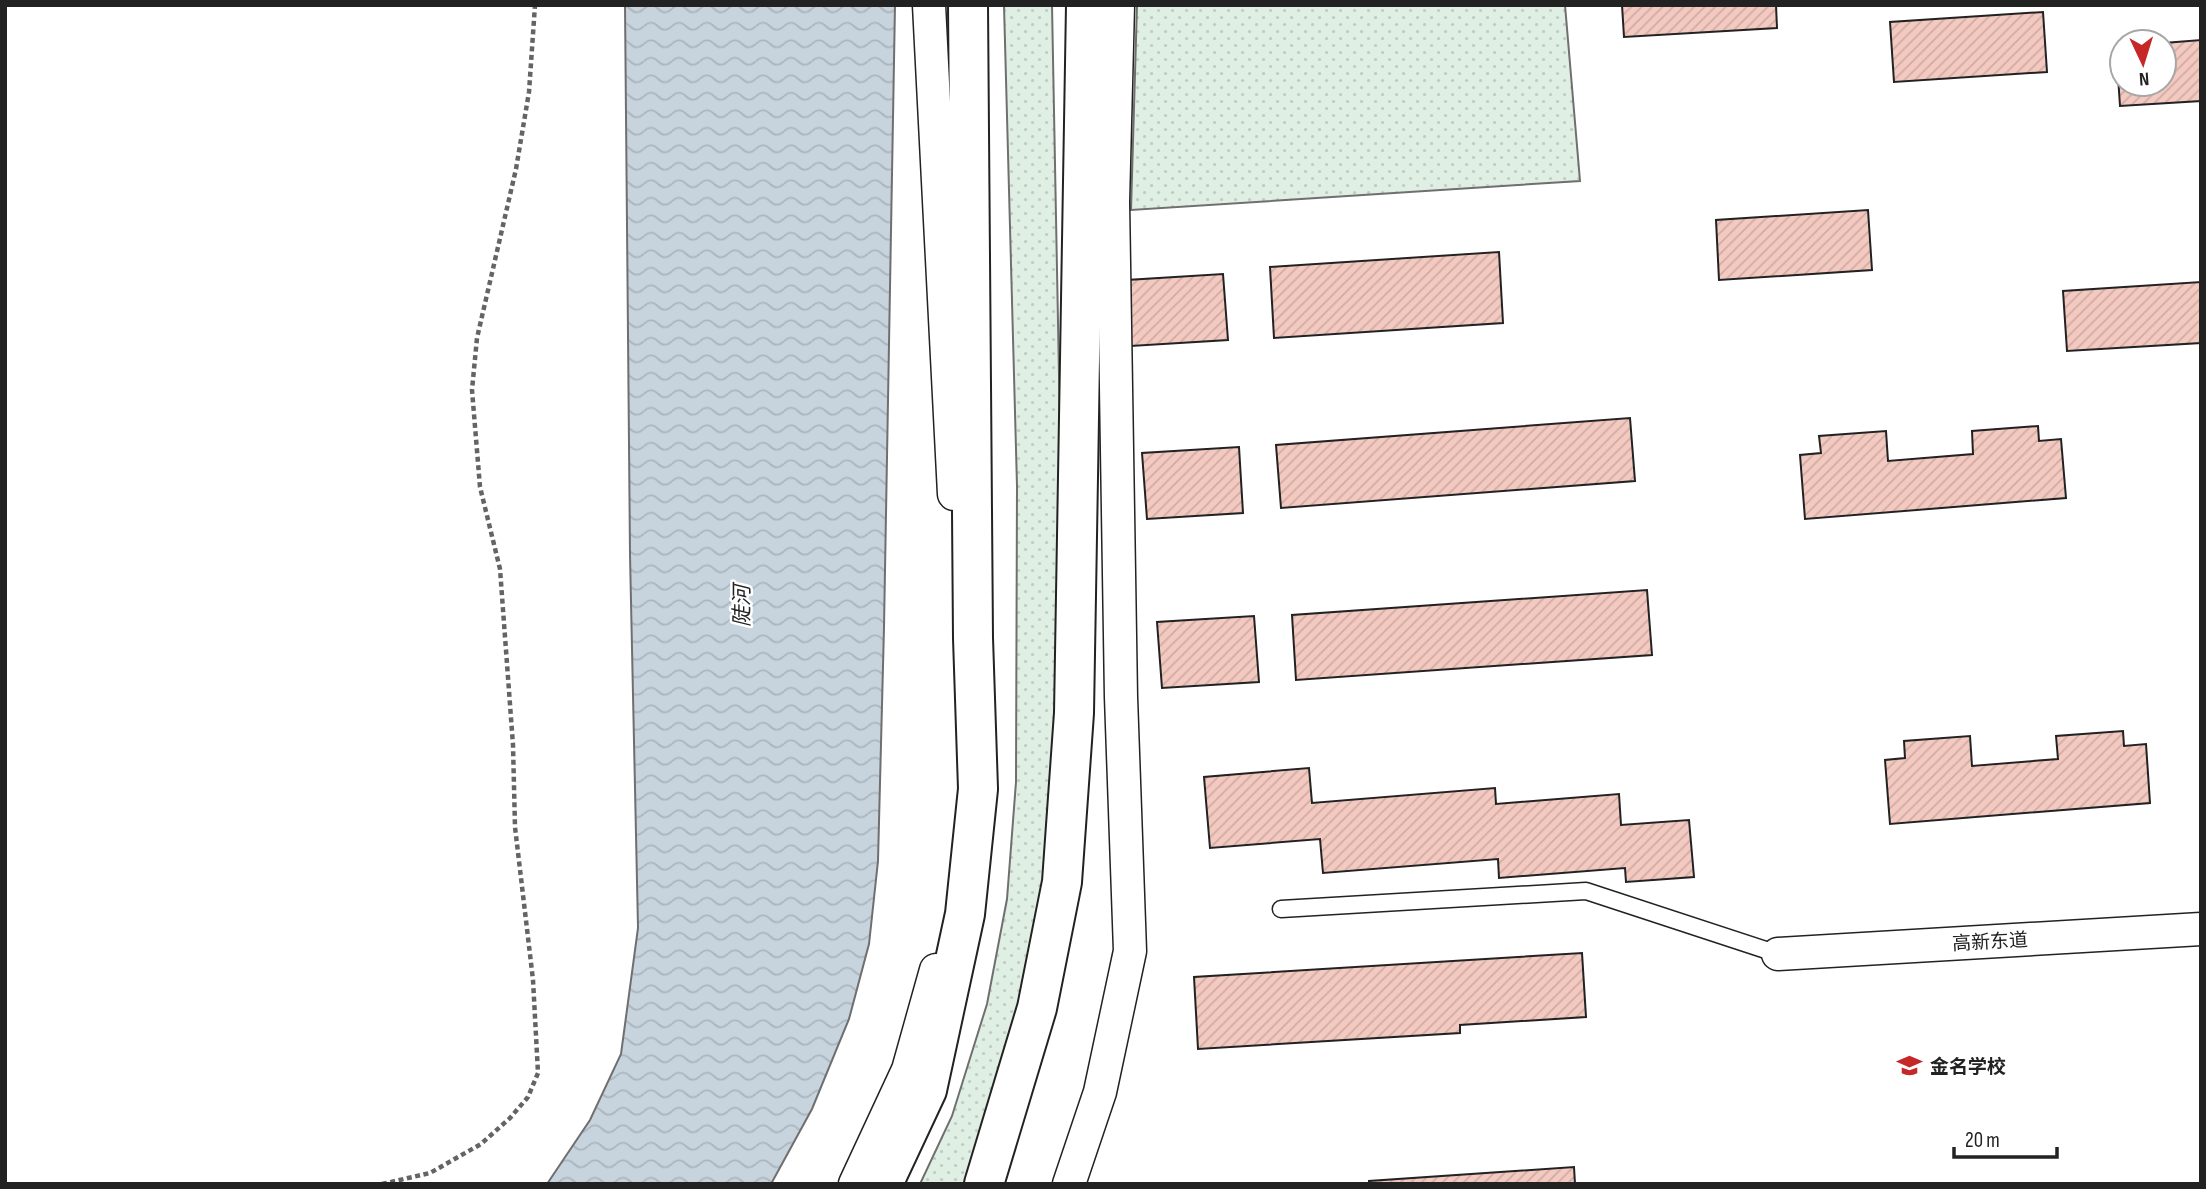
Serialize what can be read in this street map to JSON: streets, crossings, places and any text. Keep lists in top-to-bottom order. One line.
{"streets":{"street":["高新东道"]},"water":["陡河"],"places":{"school or university":["金名学校"]},"scale_bar":"20 m","north":"bottom"}
